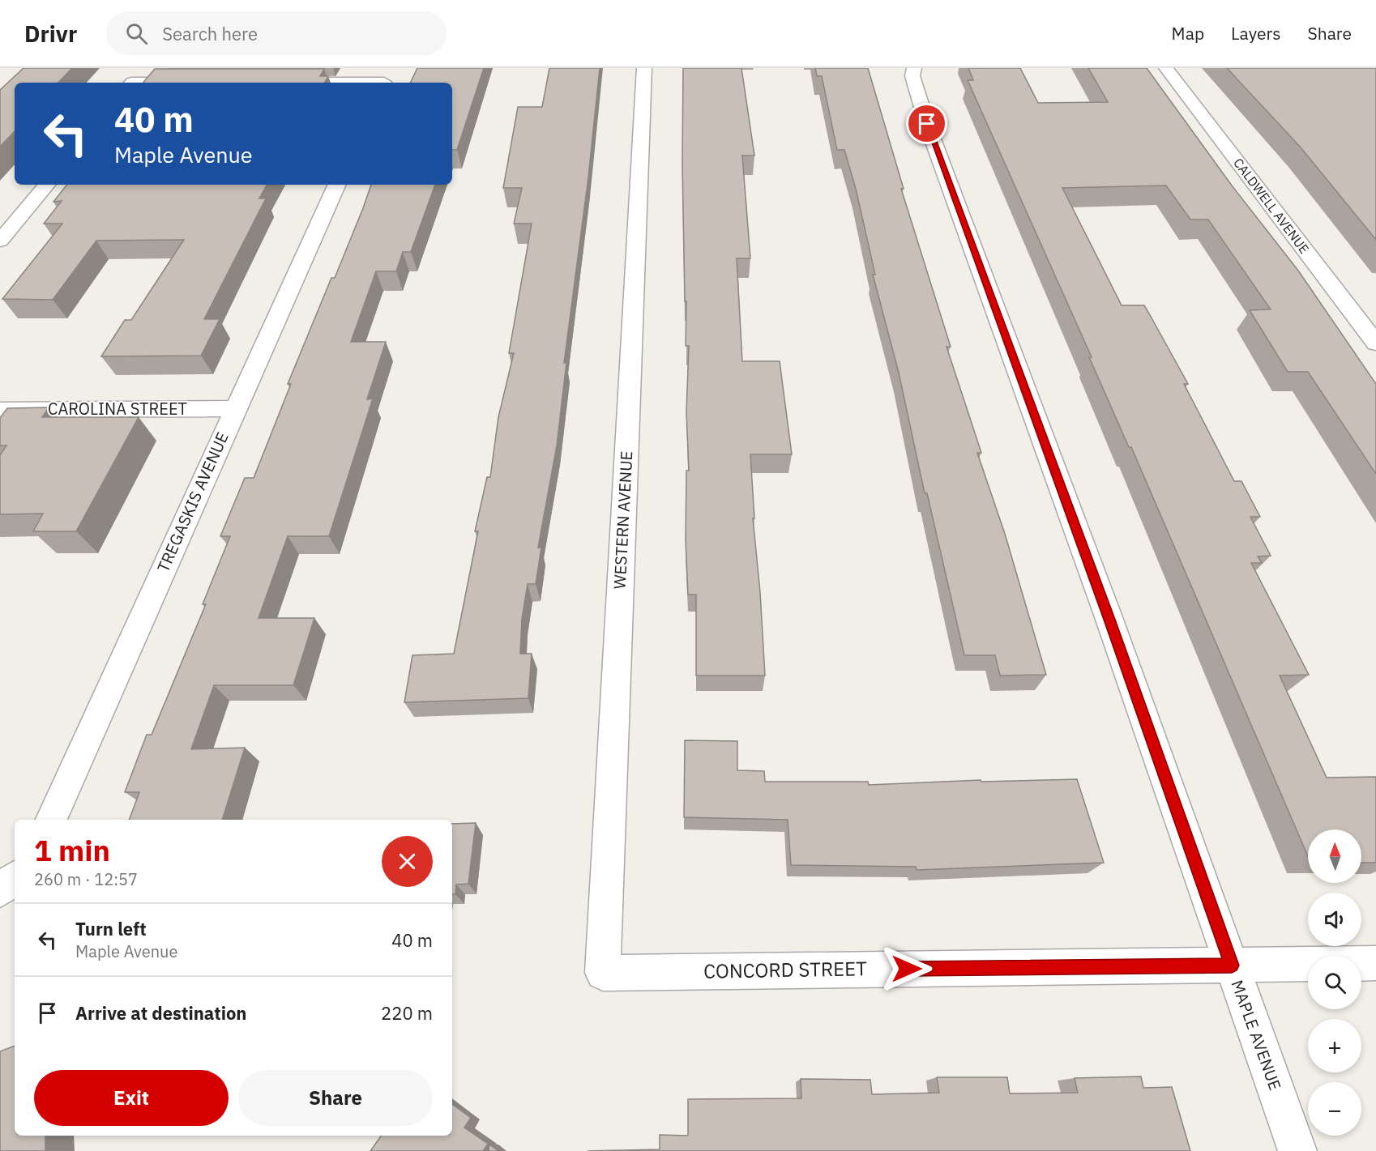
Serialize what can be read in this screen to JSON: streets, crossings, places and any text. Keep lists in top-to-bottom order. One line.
{"streets":{"street":["CALDWELL AVENUE","CAROLINA STREET","TREGASKIS AVENUE","WESTERN AVENUE","CONCORD STREET","MAPLE AVENUE"]},"crossings":[["CAROLINA STREET","TREGASKIS AVENUE"],["WESTERN AVENUE","CONCORD STREET"],["CONCORD STREET","MAPLE AVENUE"]],"north":"top","page":{"header":"Drivr","search":"Search here","nav":["Map","Layers","Share"],"turn":["40 m","Maple Avenue"],"heading":["1 min","260 m · 12:57"],"map_buttons":["+","−"],"list":[{"name":"Turn left","note":"Maple Avenue","value":"40 m"},{"name":"Arrive at destination","value":"220 m"}],"buttons":["Exit","Share"]}}
